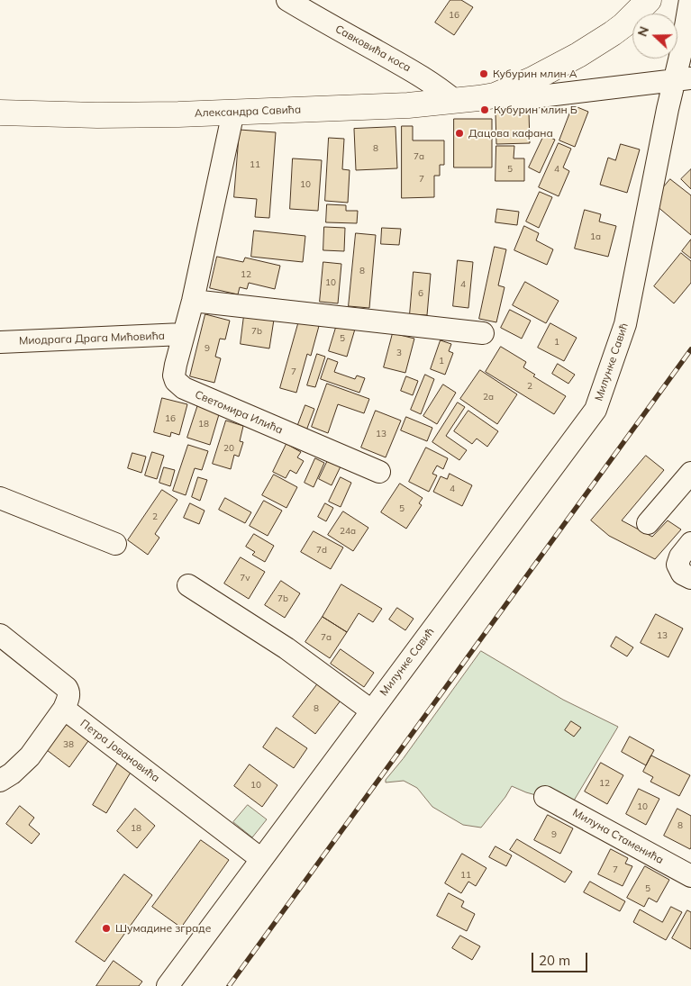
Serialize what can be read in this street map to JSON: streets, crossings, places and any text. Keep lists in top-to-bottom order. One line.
{"streets":{"main road":["Александра Савића"],"street":["Савковића коса","Миодрага Драга Мићовића","Милунке Савић","Светомира Илића","Петра Јовановића","Милуна Стаменића"]},"crossings":[["Савковића коса","Александра Савића"],["Александра Савића","Светомира Илића"],["Миодрага Драга Мићовића","Светомира Илића"],["Милунке Савић","Петра Јовановића"]],"places":["Кубурин млин А","Кубурин млин Б","Дацова кафана","Шумадине зграде"],"house_numbers":["16","8","7a","11","5","4","7","10","1a","8","12","10","4","6","7b","5","1","9","3","1","7","2","2a","16","18","13","20","4","5","2","24a","7d","7v","7b","13","7a","8","38","12","10","10","8","18","9","7","11","5"],"scale_bar":"20 m","north":"left"}
